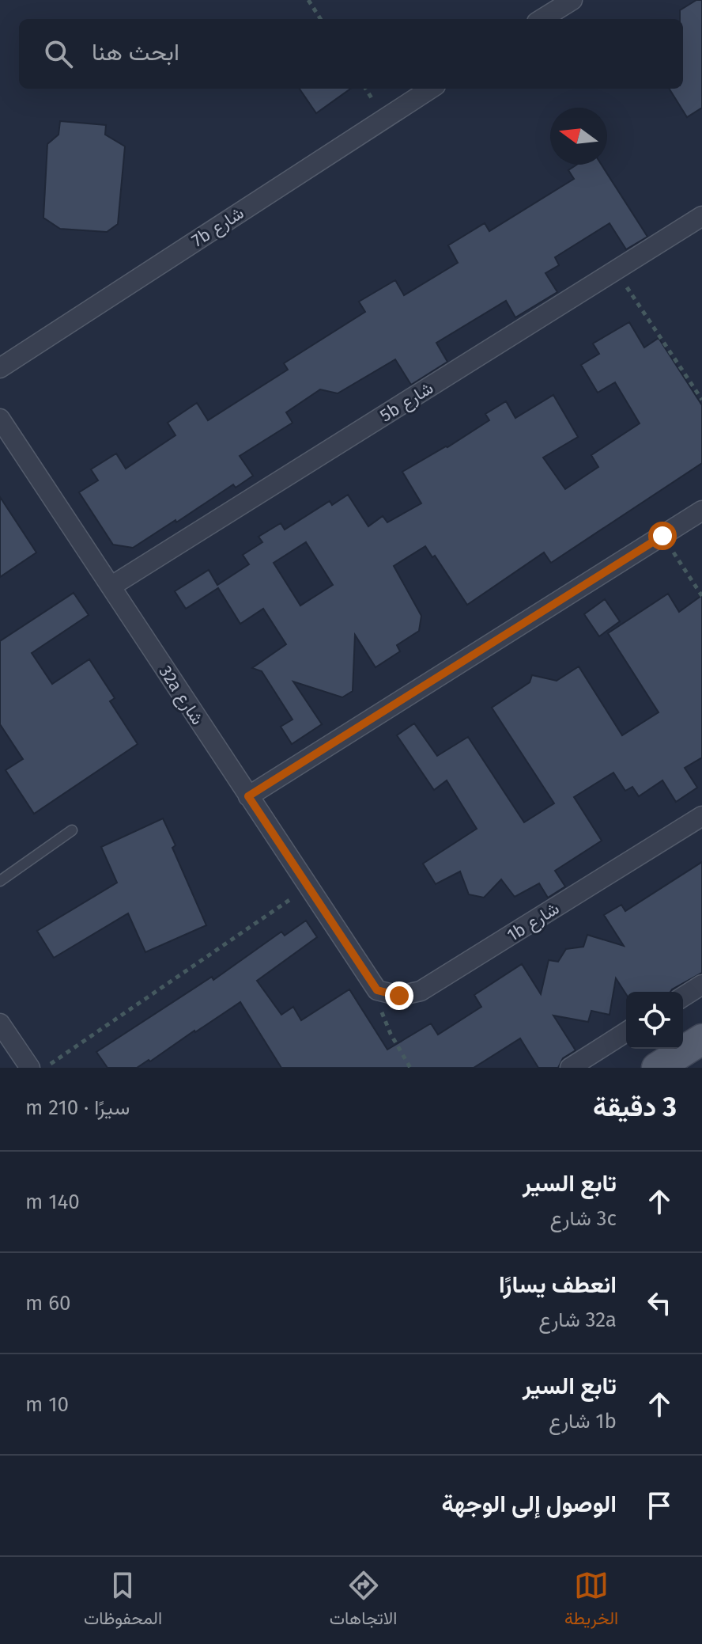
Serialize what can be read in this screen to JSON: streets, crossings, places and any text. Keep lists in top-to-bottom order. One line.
{"streets":{"street":["7b شارع","5b شارع","32a شارع","1b شارع"]},"crossings":[["5b شارع","32a شارع"],["32a شارع","1b شارع"]],"north":"left","page":{"search":"ابحث هنا","heading":["3 دقيقة","سيرًا · 210 m"],"list":[["تابع السير","3c شارع","140 m"],["انعطف يسارًا","32a شارع","60 m"],["تابع السير","1b شارع","10 m"],"الوصول إلى الوجهة"],"nav":["الخريطة","الاتجاهات","المحفوظات"]}}
